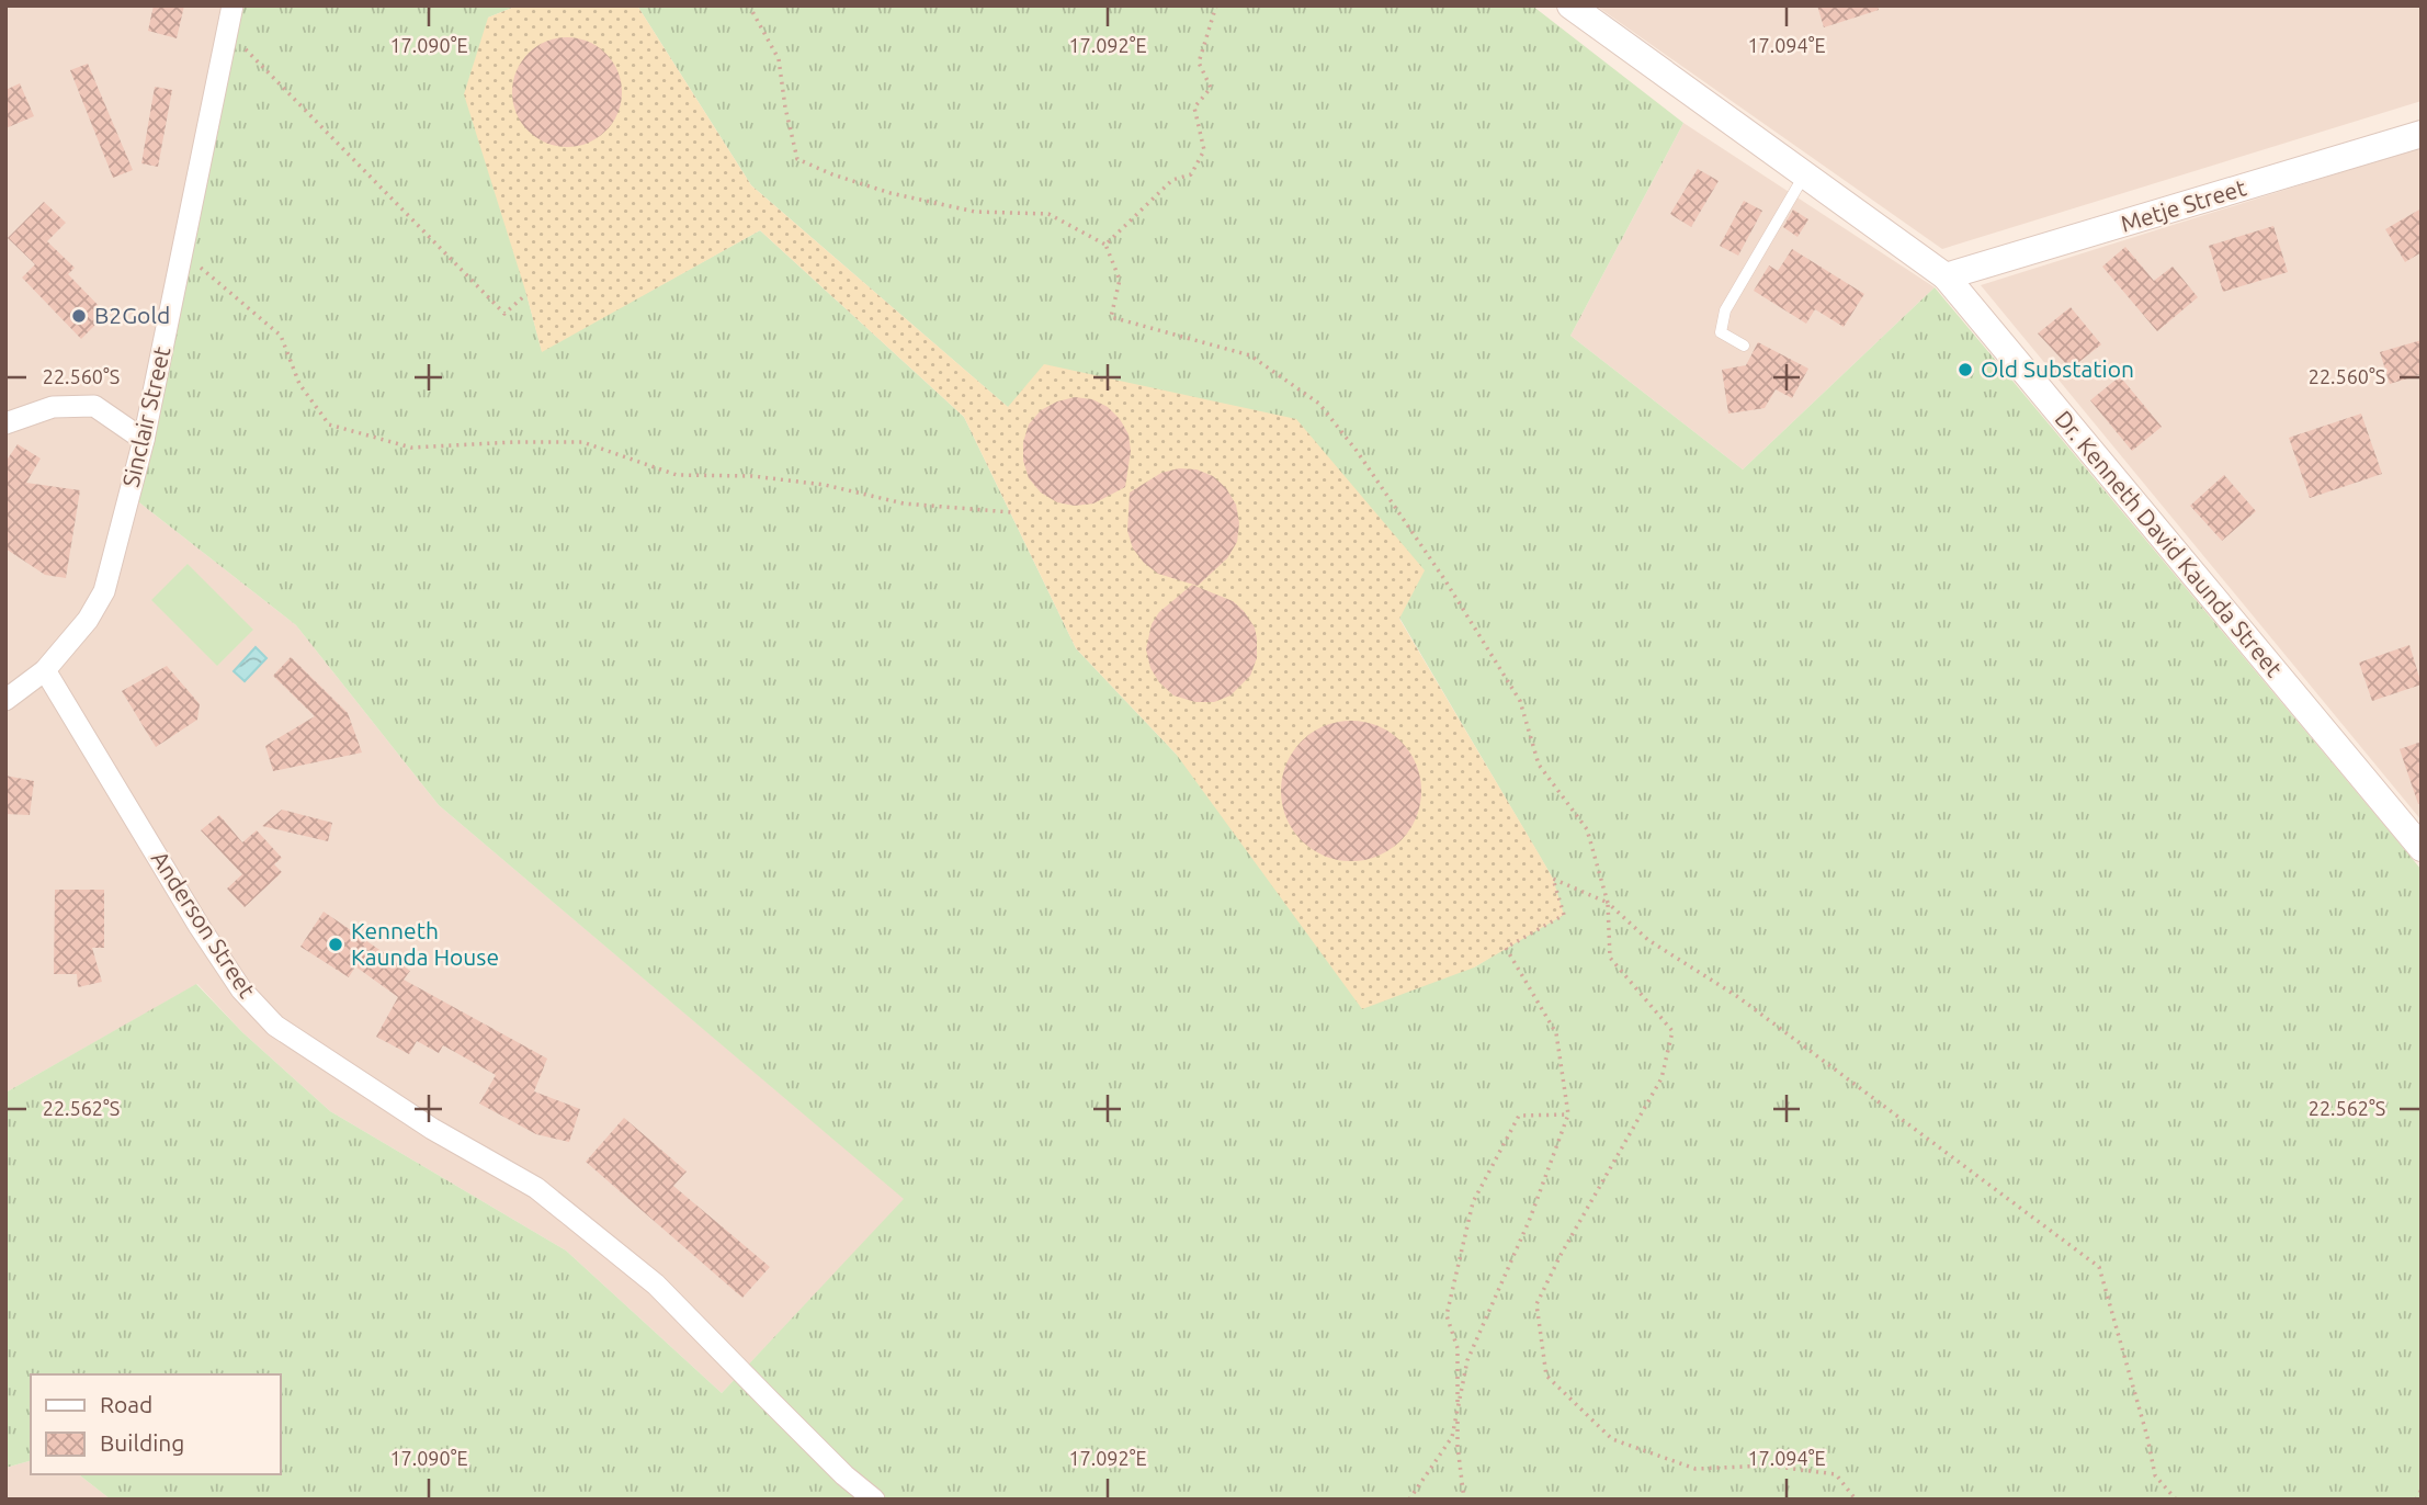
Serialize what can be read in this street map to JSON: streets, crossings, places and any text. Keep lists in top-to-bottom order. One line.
{"streets":{"street":["Metje Street","Sinclair Street","Dr. Kenneth David Kaunda Street","Anderson Street"]},"crossings":[["Metje Street","Dr. Kenneth David Kaunda Street"],["Sinclair Street","Anderson Street"]],"places":["B2Gold","Old Substation","Kenneth Kaunda House"],"legend":["Road","Building"],"coordinates":["17.090°E","17.092°E","17.094°E","22.560°S","22.562°S"]}
